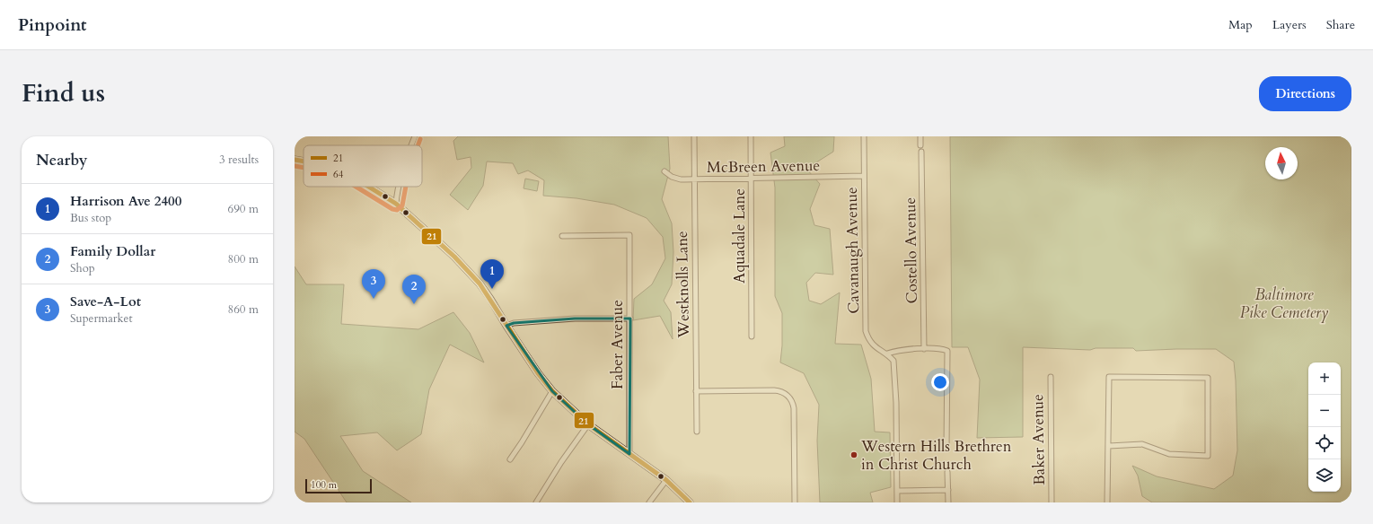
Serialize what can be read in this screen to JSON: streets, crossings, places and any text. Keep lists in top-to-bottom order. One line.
{"streets":{"street":["McBreen Avenue","Aquadale Lane","Cavanaugh Avenue","Costello Avenue","Westknolls Lane","Faber Avenue","Baker Avenue"]},"crossings":[["McBreen Avenue","Aquadale Lane"],["McBreen Avenue","Cavanaugh Avenue"],["McBreen Avenue","Westknolls Lane"]],"parks":["Baltimore Pike Cemetery"],"places":["Western Hills Brethren in Christ Church"],"lines":["transit line 64","transit line 21"],"legend":["21","64"],"scale_bar":"100 m","north":"top","page":{"header":"Pinpoint","nav":["Map","Layers","Share"],"title":"Find us","buttons":"Directions","heading":["Nearby","3 results"],"list":[{"mark":"1","name":"Harrison Ave 2400","note":"Bus stop","value":"690 m"},{"mark":"2","name":"Family Dollar","note":"Shop","value":"800 m"},{"mark":"3","name":"Save-A-Lot","note":"Supermarket","value":"860 m"}],"pins":["1","3","2"],"map_buttons":["+","−"],"scale":"100 m"}}
